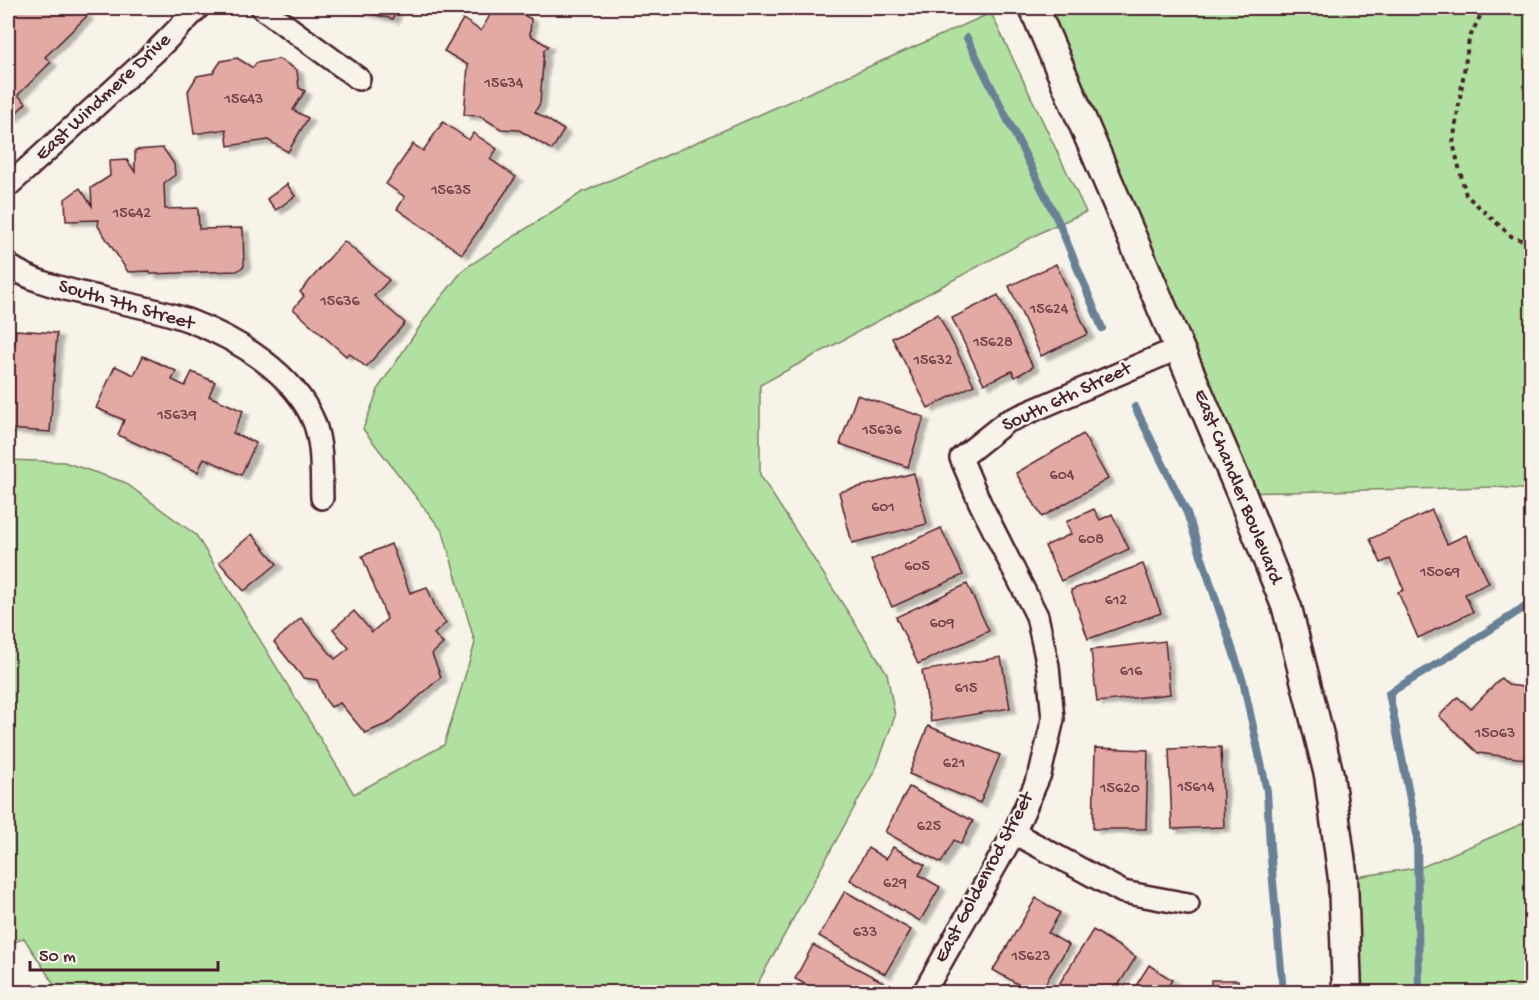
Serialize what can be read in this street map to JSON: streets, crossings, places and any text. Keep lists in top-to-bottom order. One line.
{"streets":{"main road":["East Chandler Boulevard"],"street":["East Windmere Drive","South 7th Street","South 6th Street","East Goldenrod Street"]},"crossings":[["South 6th Street","East Chandler Boulevard"],["South 6th Street","East Goldenrod Street"]],"house_numbers":["15634","15643","15635","15642","15636","15624","15628","15632","15639","15636","604","601","608","605","15069","612","609","616","615","15063","621","15614","15620","625","629","633","15623"],"scale_bar":"50 m"}
